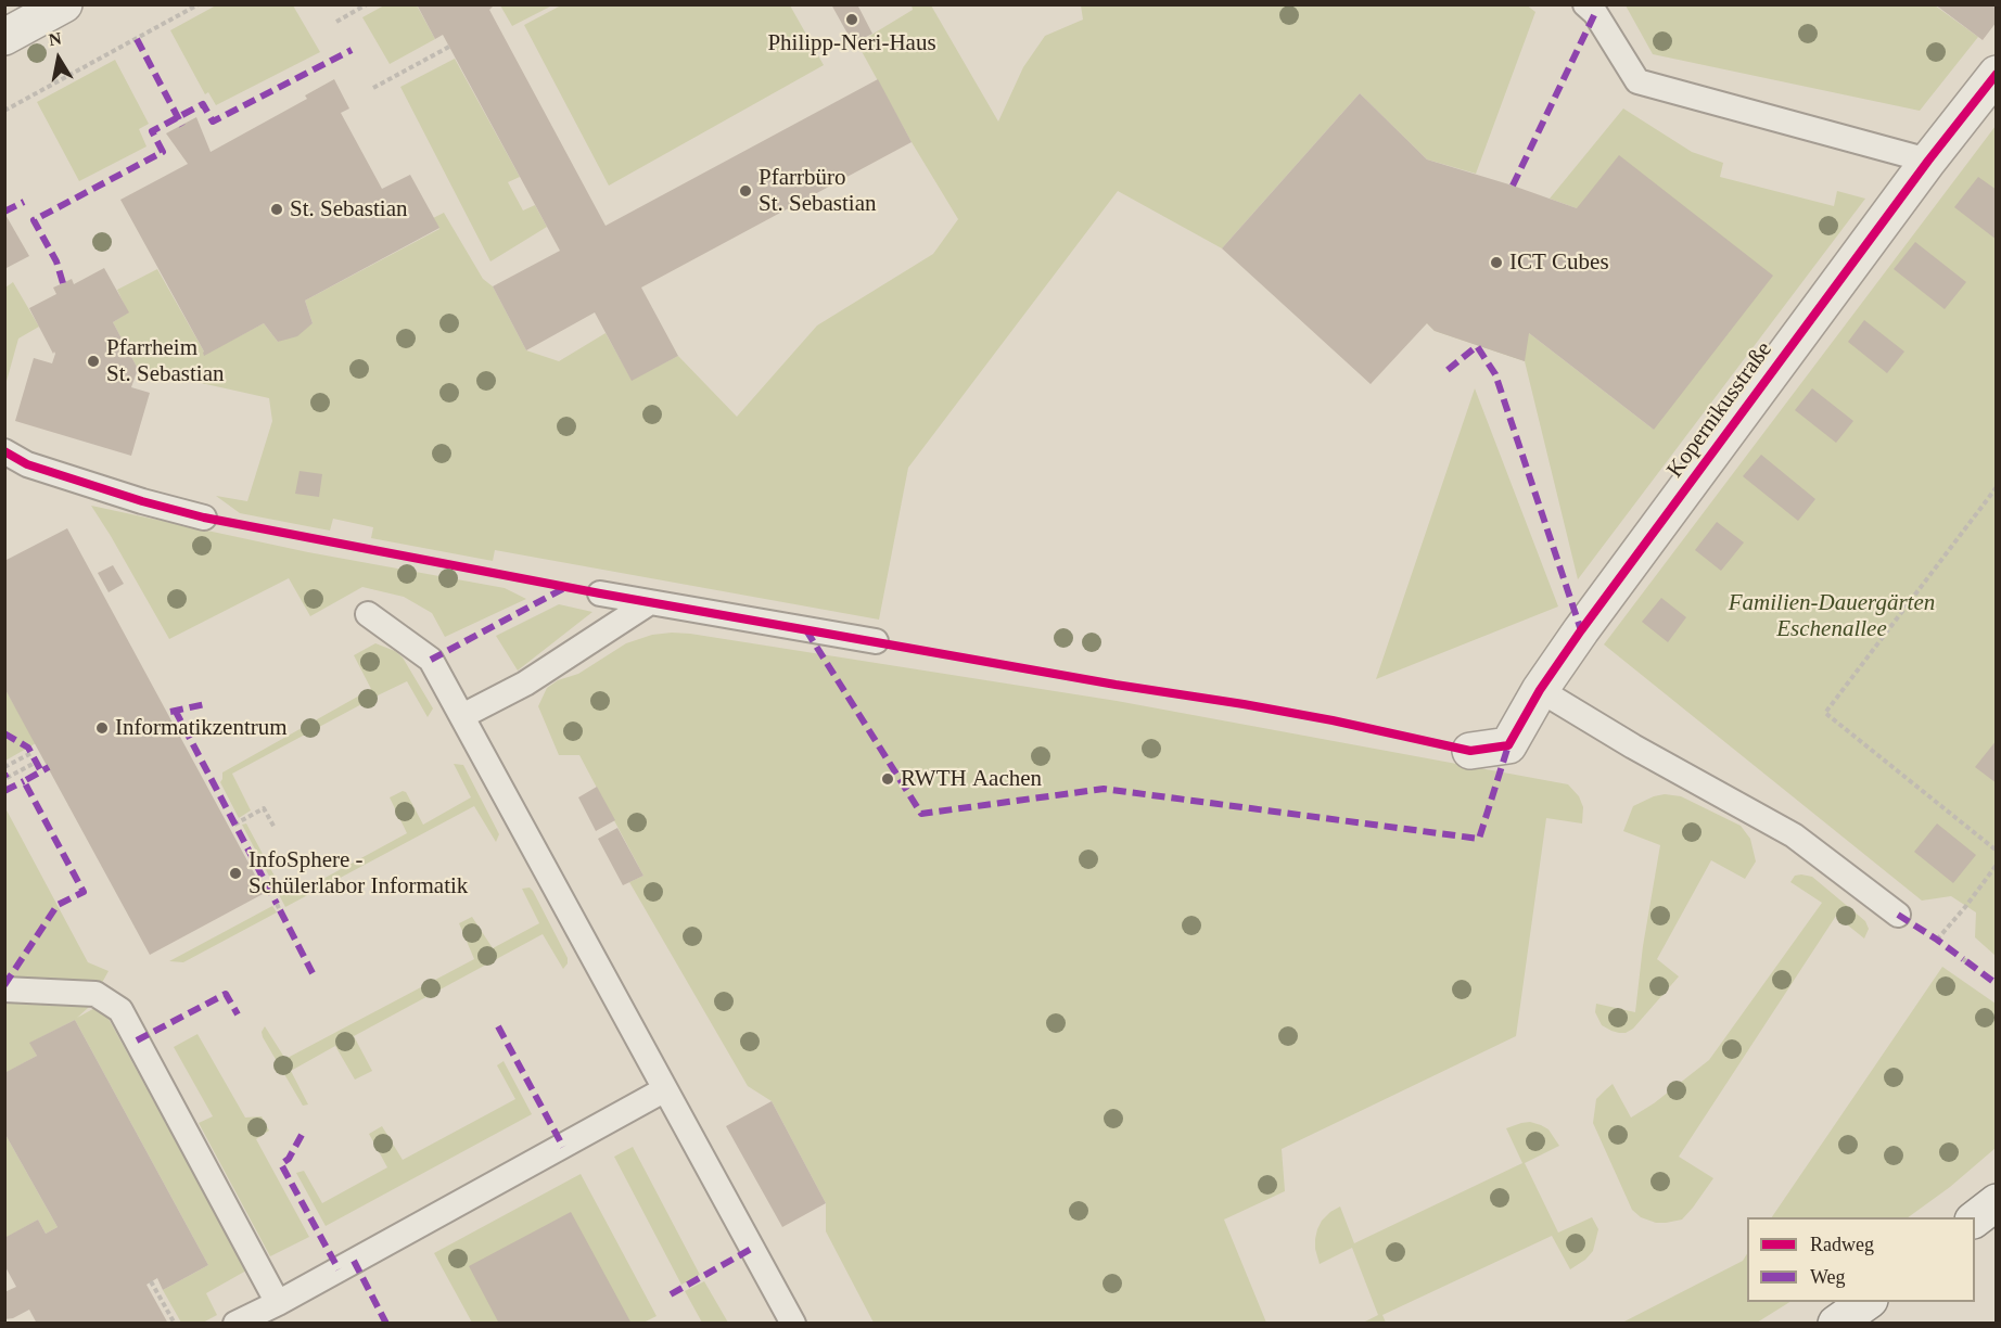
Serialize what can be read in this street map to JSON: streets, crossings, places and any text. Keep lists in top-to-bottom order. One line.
{"streets":{"street":["Kopernikusstraße"]},"parks":["Familien-Dauergärten Eschenallee"],"places":["Philipp-Neri-Haus","Pfarrbüro St. Sebastian","St. Sebastian","ICT Cubes","Pfarrheim St. Sebastian","Informatikzentrum","RWTH Aachen","InfoSphere - Schülerlabor Informatik"],"legend":["Radweg","Weg"],"north":"top"}
